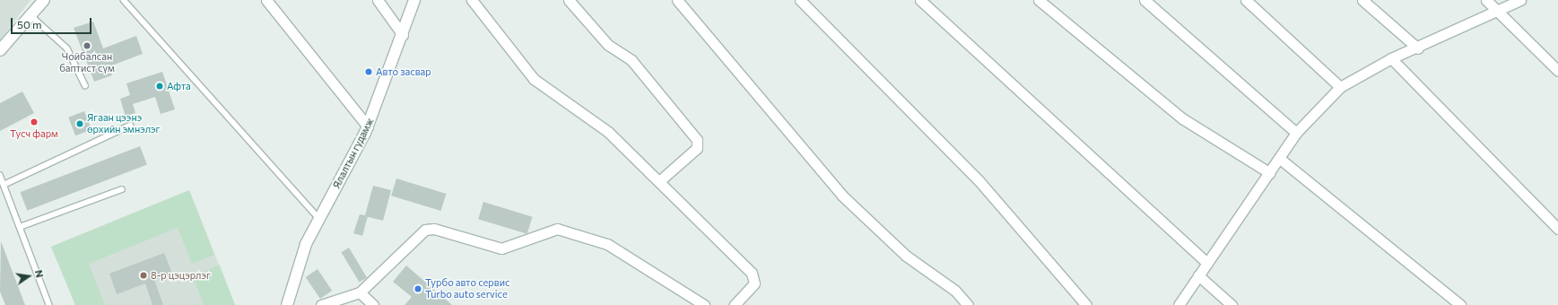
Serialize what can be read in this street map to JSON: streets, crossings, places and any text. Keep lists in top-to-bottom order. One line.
{"streets":{"street":["Ялалтын гудамж"]},"places":["Чойбалсан баптист сүм","Авто засвар","Афта","Тусч фарм","Ягаан цээнэ өрхийн эмнэлэг","8-р цэцэрлэг","Турбо авто сервис Turbo auto service"],"scale_bar":"50 m","north":"right"}
